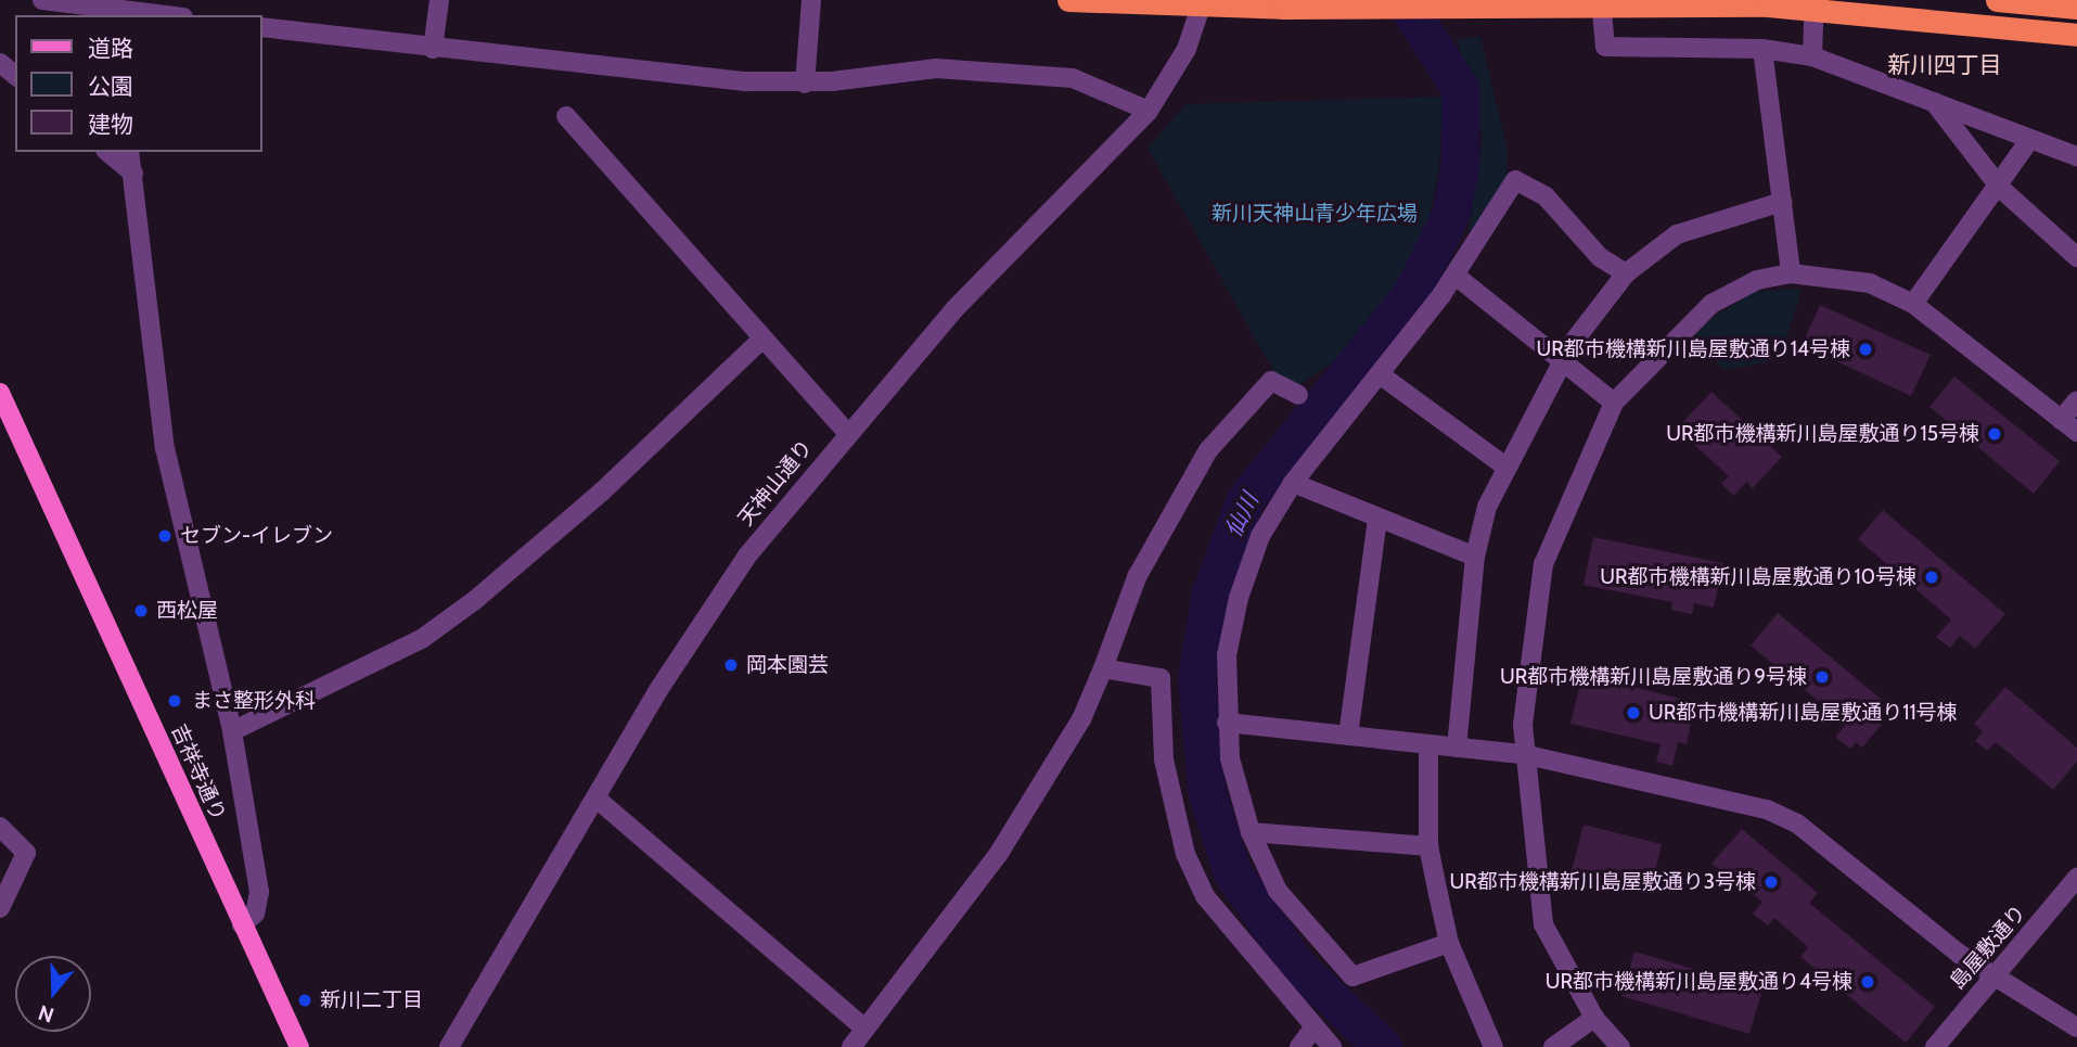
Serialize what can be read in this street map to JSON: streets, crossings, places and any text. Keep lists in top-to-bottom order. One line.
{"streets":{"main road":["吉祥寺通り"],"street":["天神山通り","島屋敷通り"]},"districts":["新川四丁目"],"water":["仙川"],"parks":["新川天神山青少年広場"],"places":["UR都市機構新川島屋敷通り14号棟","UR都市機構新川島屋敷通り15号棟","セブン-イレブン","UR都市機構新川島屋敷通り10号棟","西松屋","岡本園芸","UR都市機構新川島屋敷通り9号棟","まさ整形外科","UR都市機構新川島屋敷通り11号棟","UR都市機構新川島屋敷通り3号棟","UR都市機構新川島屋敷通り4号棟","新川二丁目"],"legend":["道路","公園","建物"],"north":"bottom"}
